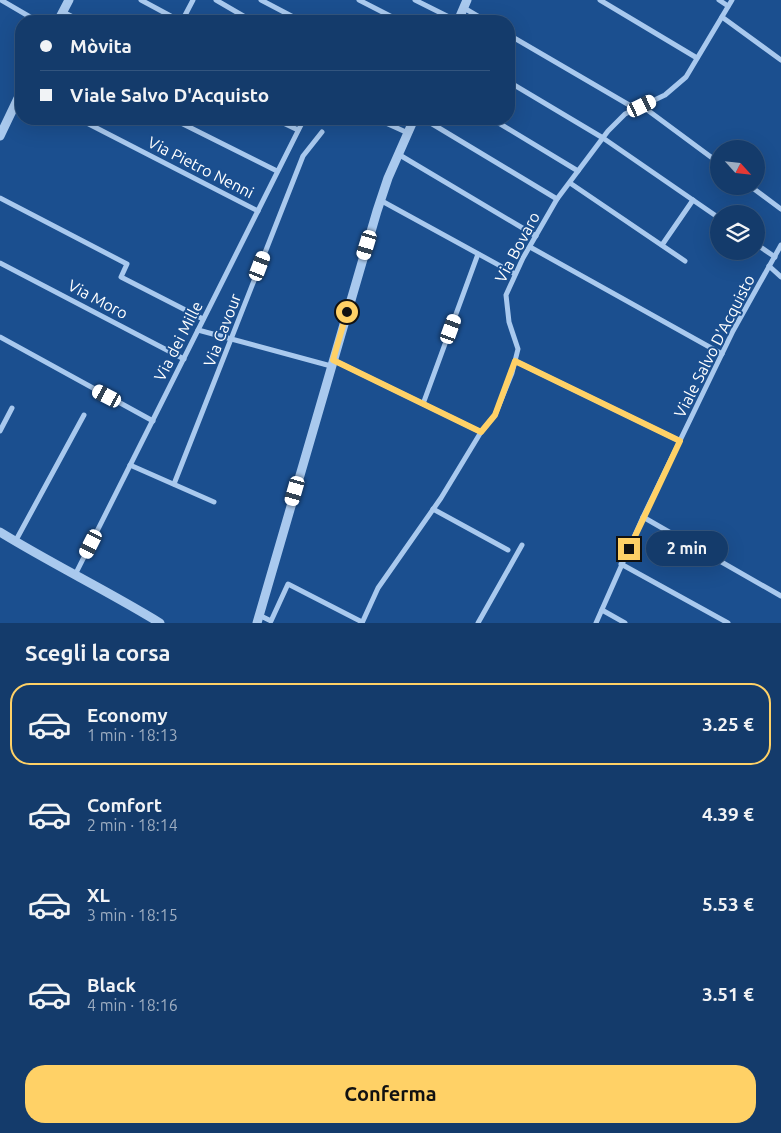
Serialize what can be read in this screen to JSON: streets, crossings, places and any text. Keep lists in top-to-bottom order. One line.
{"streets":{"street":["Via Pietro Nenni","Via Bovaro","Via Moro","Via Cavour","Via dei Mille","Viale Salvo D'Acquisto"]},"crossings":[["Via Pietro Nenni","Via dei Mille"],["Via Moro","Via dei Mille"]],"north":"bottom right","page":{"banner":["Mòvita","Viale Salvo D'Acquisto"],"bubble":"2 min","heading":"Scegli la corsa","list":[{"name":"Economy","note":"1 min · 18:13","value":"3.25 €"},{"name":"Comfort","note":"2 min · 18:14","value":"4.39 €"},{"name":"XL","note":"3 min · 18:15","value":"5.53 €"},{"name":"Black","note":"4 min · 18:16","value":"3.51 €"}],"buttons":"Conferma"}}
